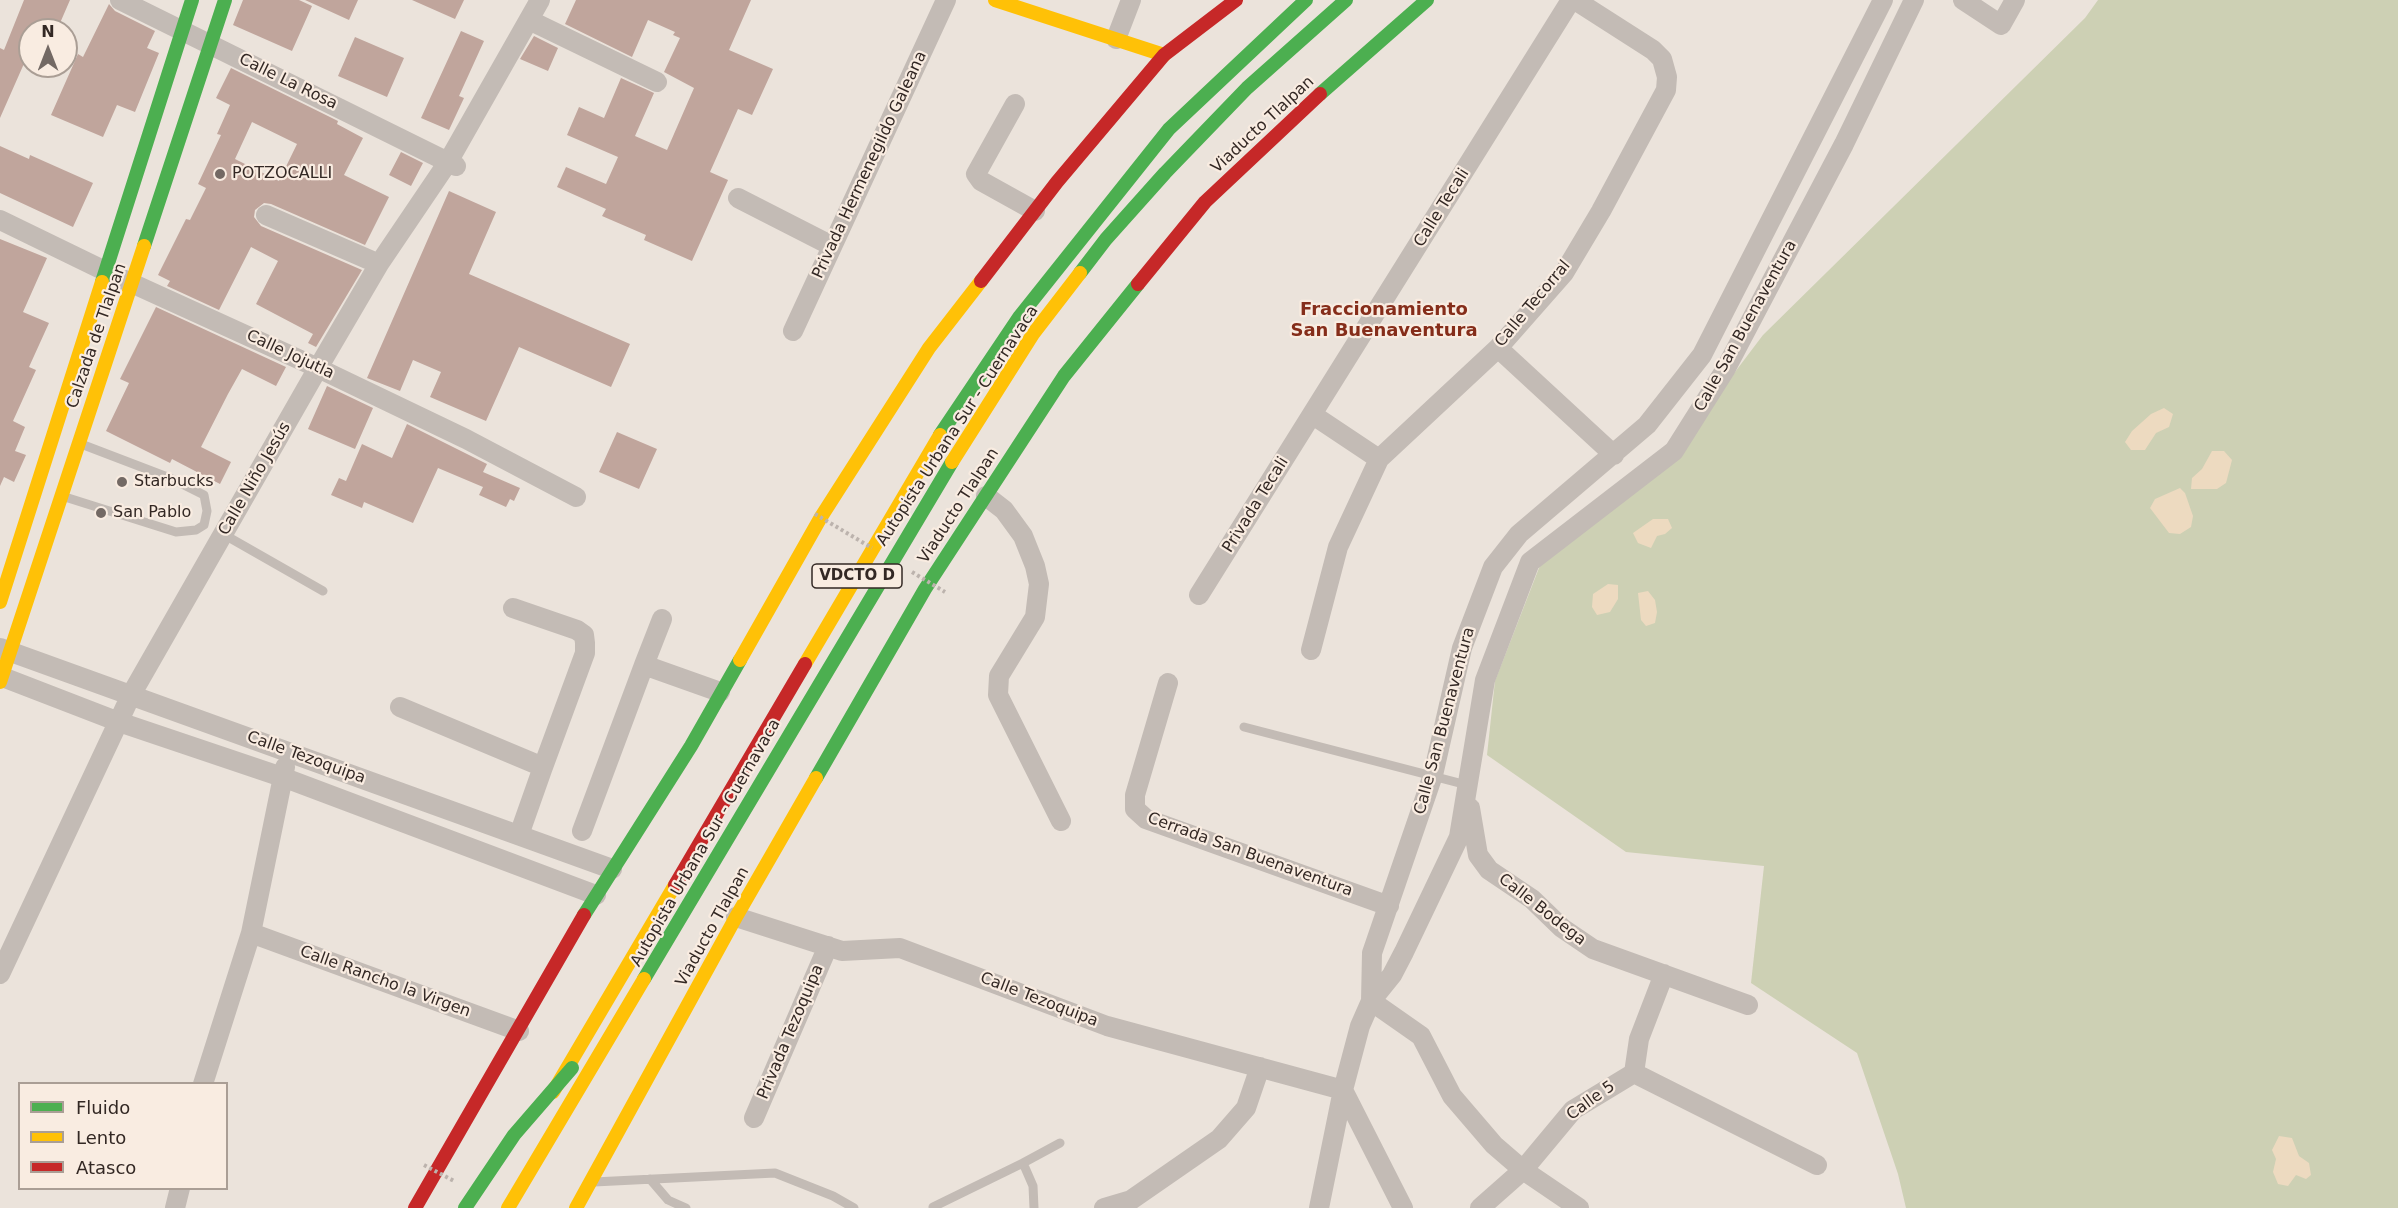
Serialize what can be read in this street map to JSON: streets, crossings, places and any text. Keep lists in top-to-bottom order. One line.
{"streets":{"main road":["Viaducto Tlalpan","Calzada de Tlalpan","Autopista Urbana Sur - Cuernavaca","VDCTO D"],"street":["Calle La Rosa","Privada Hermenegildo Galeana","Calle Tecali","Calle Tecorral","Calle San Buenaventura","Calle Jojutla","Calle Niño Jesús","Privada Tecali","Calle Tezoquipa","Cerrada San Buenaventura","Calle Bodega","Calle Rancho la Virgen","Privada Tezoquipa","Calle 5"]},"crossings":[["Calle La Rosa","Calzada de Tlalpan"],["Calle La Rosa","Calle Niño Jesús"],["Viaducto Tlalpan","Calle Tezoquipa"],["Calle Tecali","Calle Tecorral"],["Calle Tecali","Privada Tecali"],["Calle San Buenaventura","Calle Tezoquipa"],["Calle San Buenaventura","Cerrada San Buenaventura"],["Calle San Buenaventura","Calle Bodega"],["Calzada de Tlalpan","Calle Jojutla"],["Calzada de Tlalpan","Calle Tezoquipa"],["Calle Jojutla","Calle Niño Jesús"],["Calle Niño Jesús","Calle Tezoquipa"],["Calle Tezoquipa","Privada Tezoquipa"],["Calle Bodega","Calle 5"]],"districts":["Fraccionamiento San Buenaventura"],"places":["POTZOCALLI","Starbucks","San Pablo"],"legend":["Fluido","Lento","Atasco"],"north":"top"}
